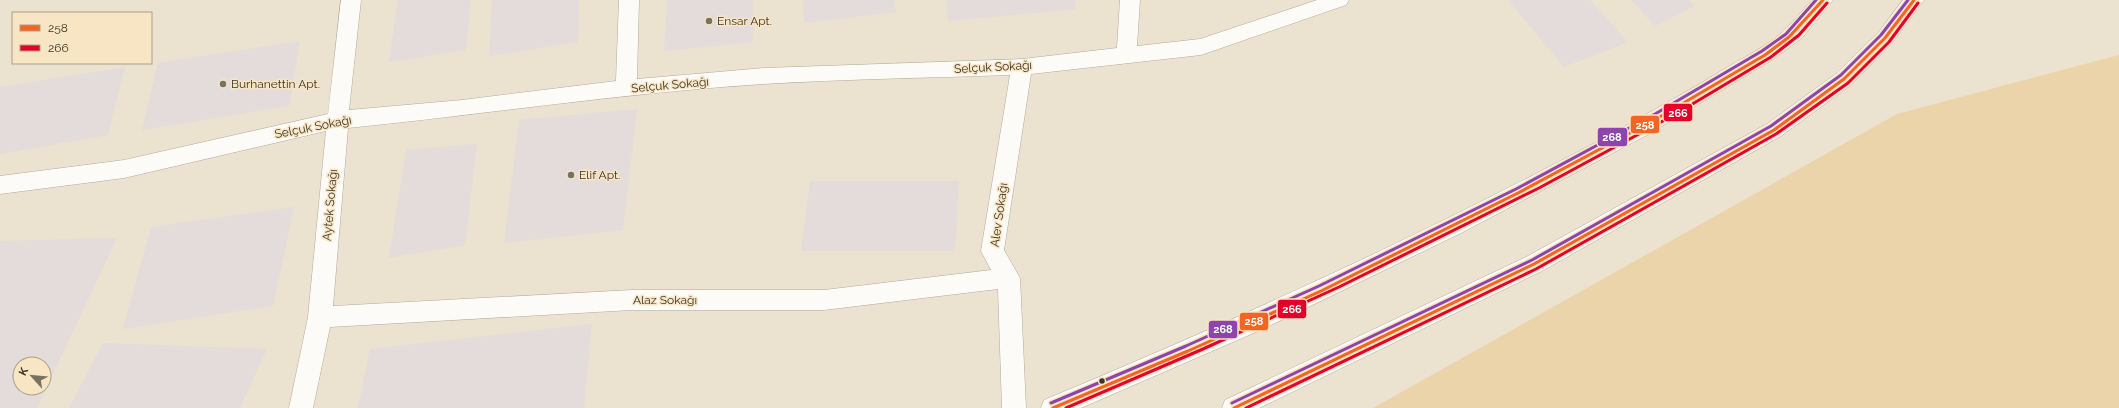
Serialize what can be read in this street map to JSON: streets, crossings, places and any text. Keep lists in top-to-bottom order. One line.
{"streets":{"street":["Selçuk Sokağı","Aytek Sokağı","Alev Sokağı","Alaz Sokağı"]},"crossings":[["Selçuk Sokağı","Aytek Sokağı"],["Selçuk Sokağı","Alev Sokağı"],["Aytek Sokağı","Alaz Sokağı"],["Alev Sokağı","Alaz Sokağı"]],"places":["Ensar Apt.","Burhanettin Apt.","Elif Apt."],"lines":["transit line 258","transit line 268","transit line 266"],"legend":["258","266"],"north":"top left"}
